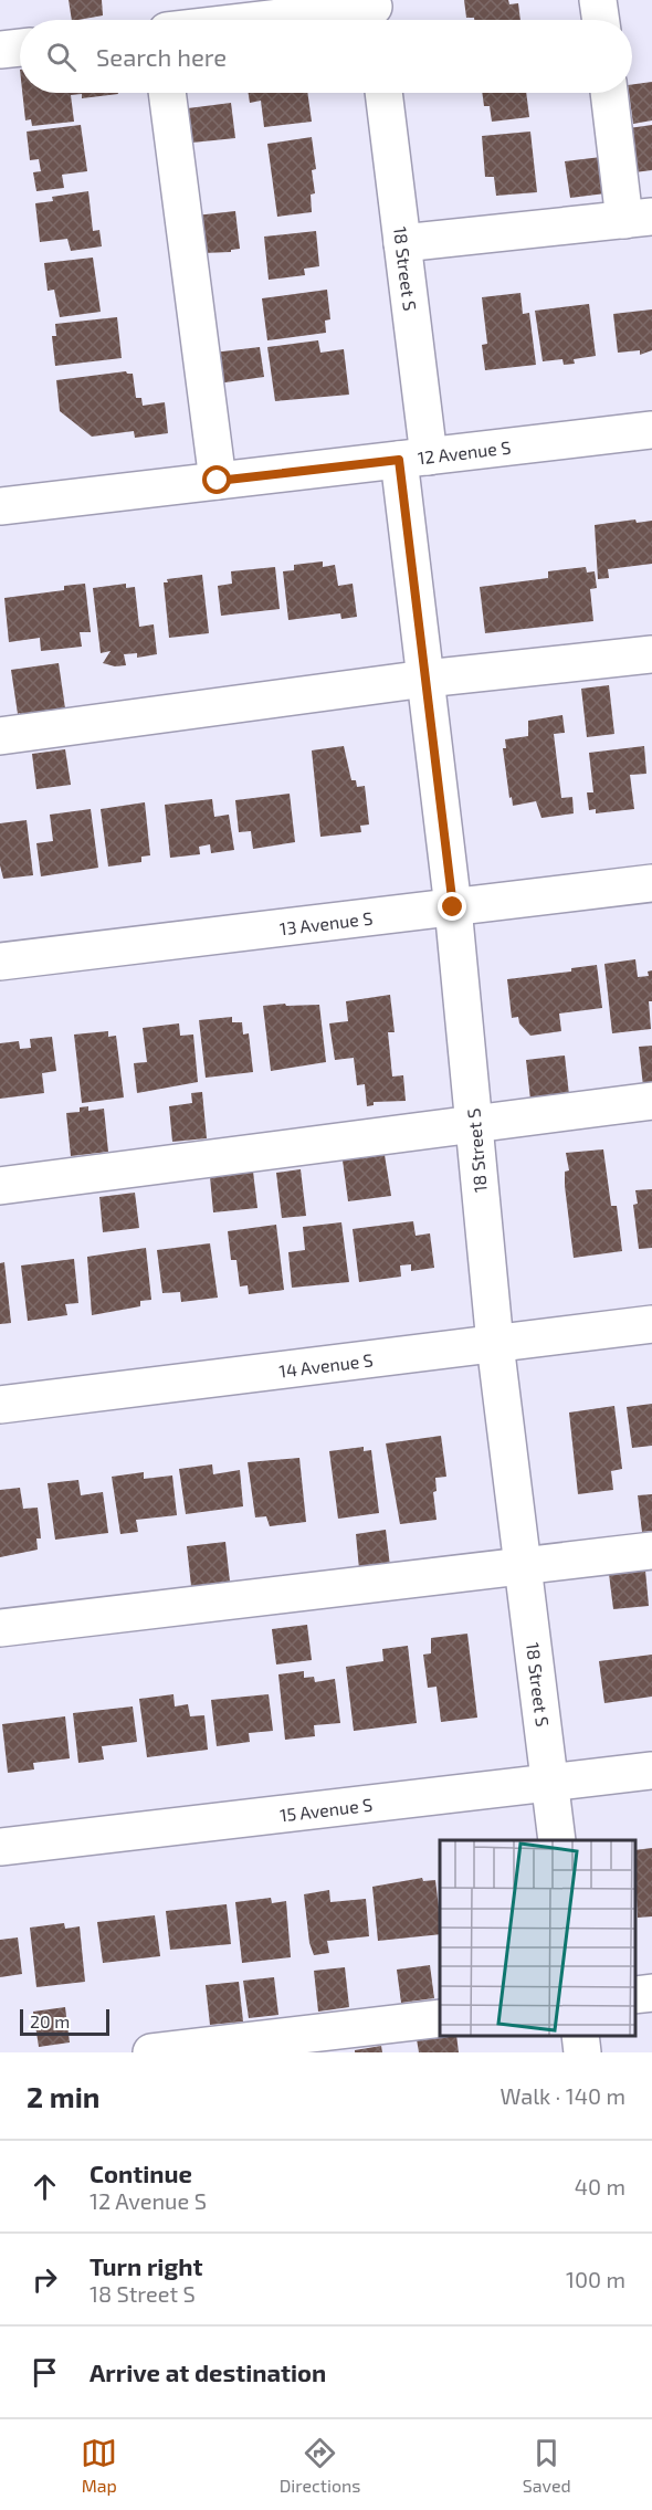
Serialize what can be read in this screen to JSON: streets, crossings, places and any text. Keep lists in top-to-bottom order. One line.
{"streets":{"street":["18 Street S","12 Avenue S","13 Avenue S","14 Avenue S","15 Avenue S"]},"crossings":[["18 Street S","12 Avenue S"],["18 Street S","13 Avenue S"],["18 Street S","14 Avenue S"],["18 Street S","15 Avenue S"]],"scale_bar":"20 m","page":{"search":"Search here","scale":"20 m","heading":["2 min","Walk · 140 m"],"list":[["Continue","12 Avenue S","40 m"],["Turn right","18 Street S","100 m"],"Arrive at destination"],"nav":["Map","Directions","Saved"]}}
